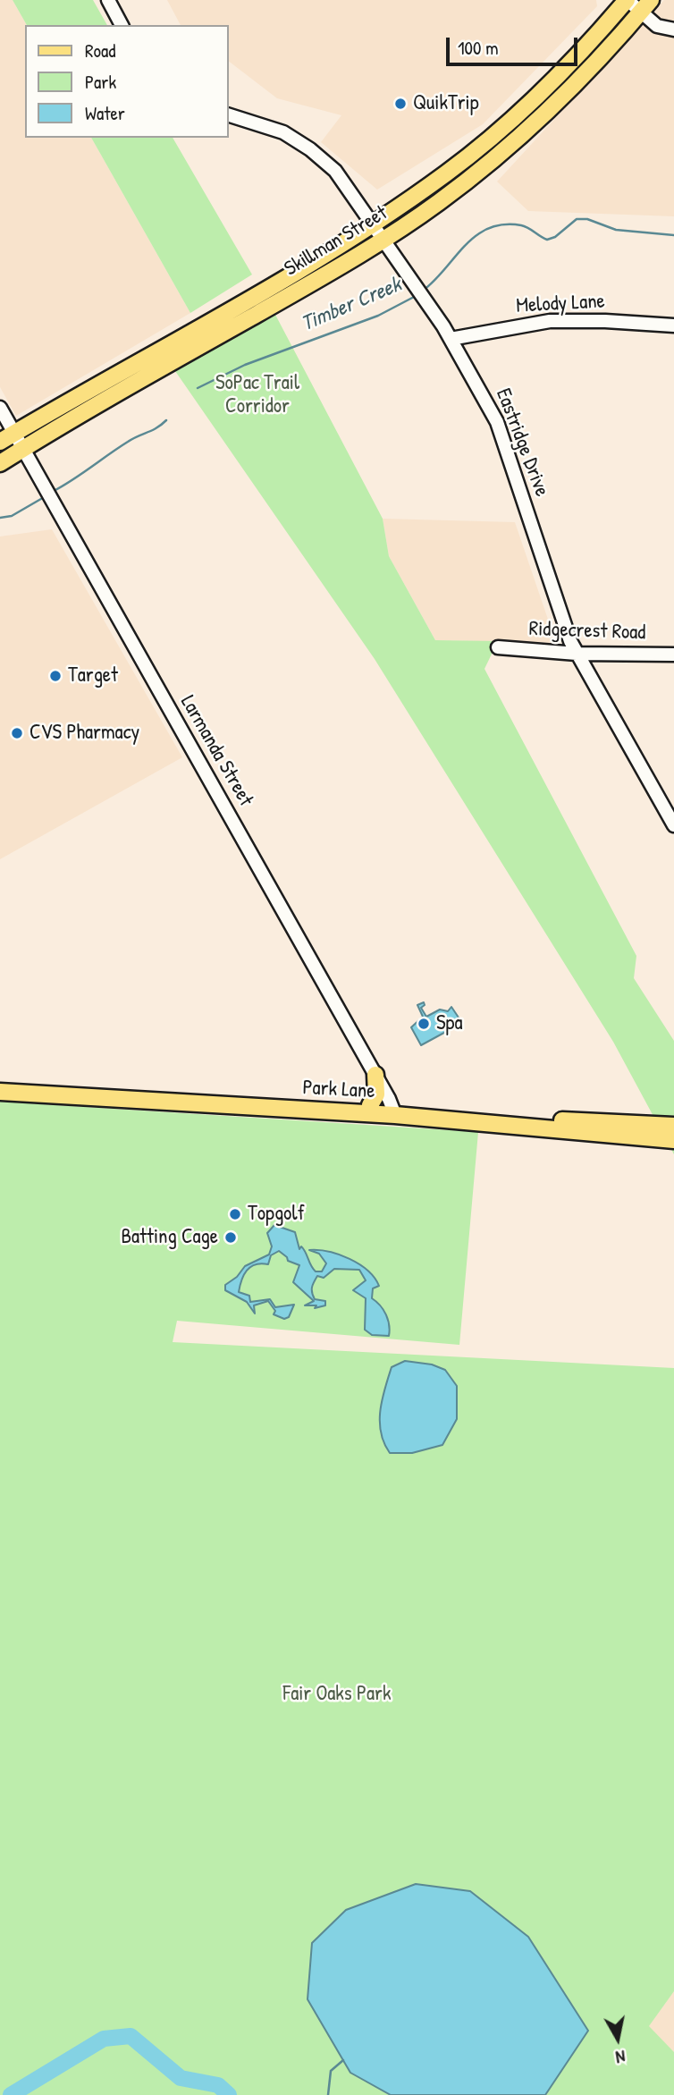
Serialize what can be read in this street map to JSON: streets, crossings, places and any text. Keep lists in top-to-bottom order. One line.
{"streets":{"main road":["Skillman Street","Park Lane"],"street":["Melody Lane","Eastridge Drive","Ridgecrest Road","Larmanda Street"]},"crossings":[["Skillman Street","Eastridge Drive"],["Skillman Street","Larmanda Street"],["Melody Lane","Eastridge Drive"],["Eastridge Drive","Ridgecrest Road"],["Larmanda Street","Park Lane"]],"water":["Timber Creek"],"parks":["SoPac Trail Corridor","Fair Oaks Park"],"places":["QuikTrip","Target","CVS Pharmacy","Spa","Topgolf","Batting Cage"],"legend":["Road","Park","Water"],"scale_bar":"100 m","north":"bottom"}
